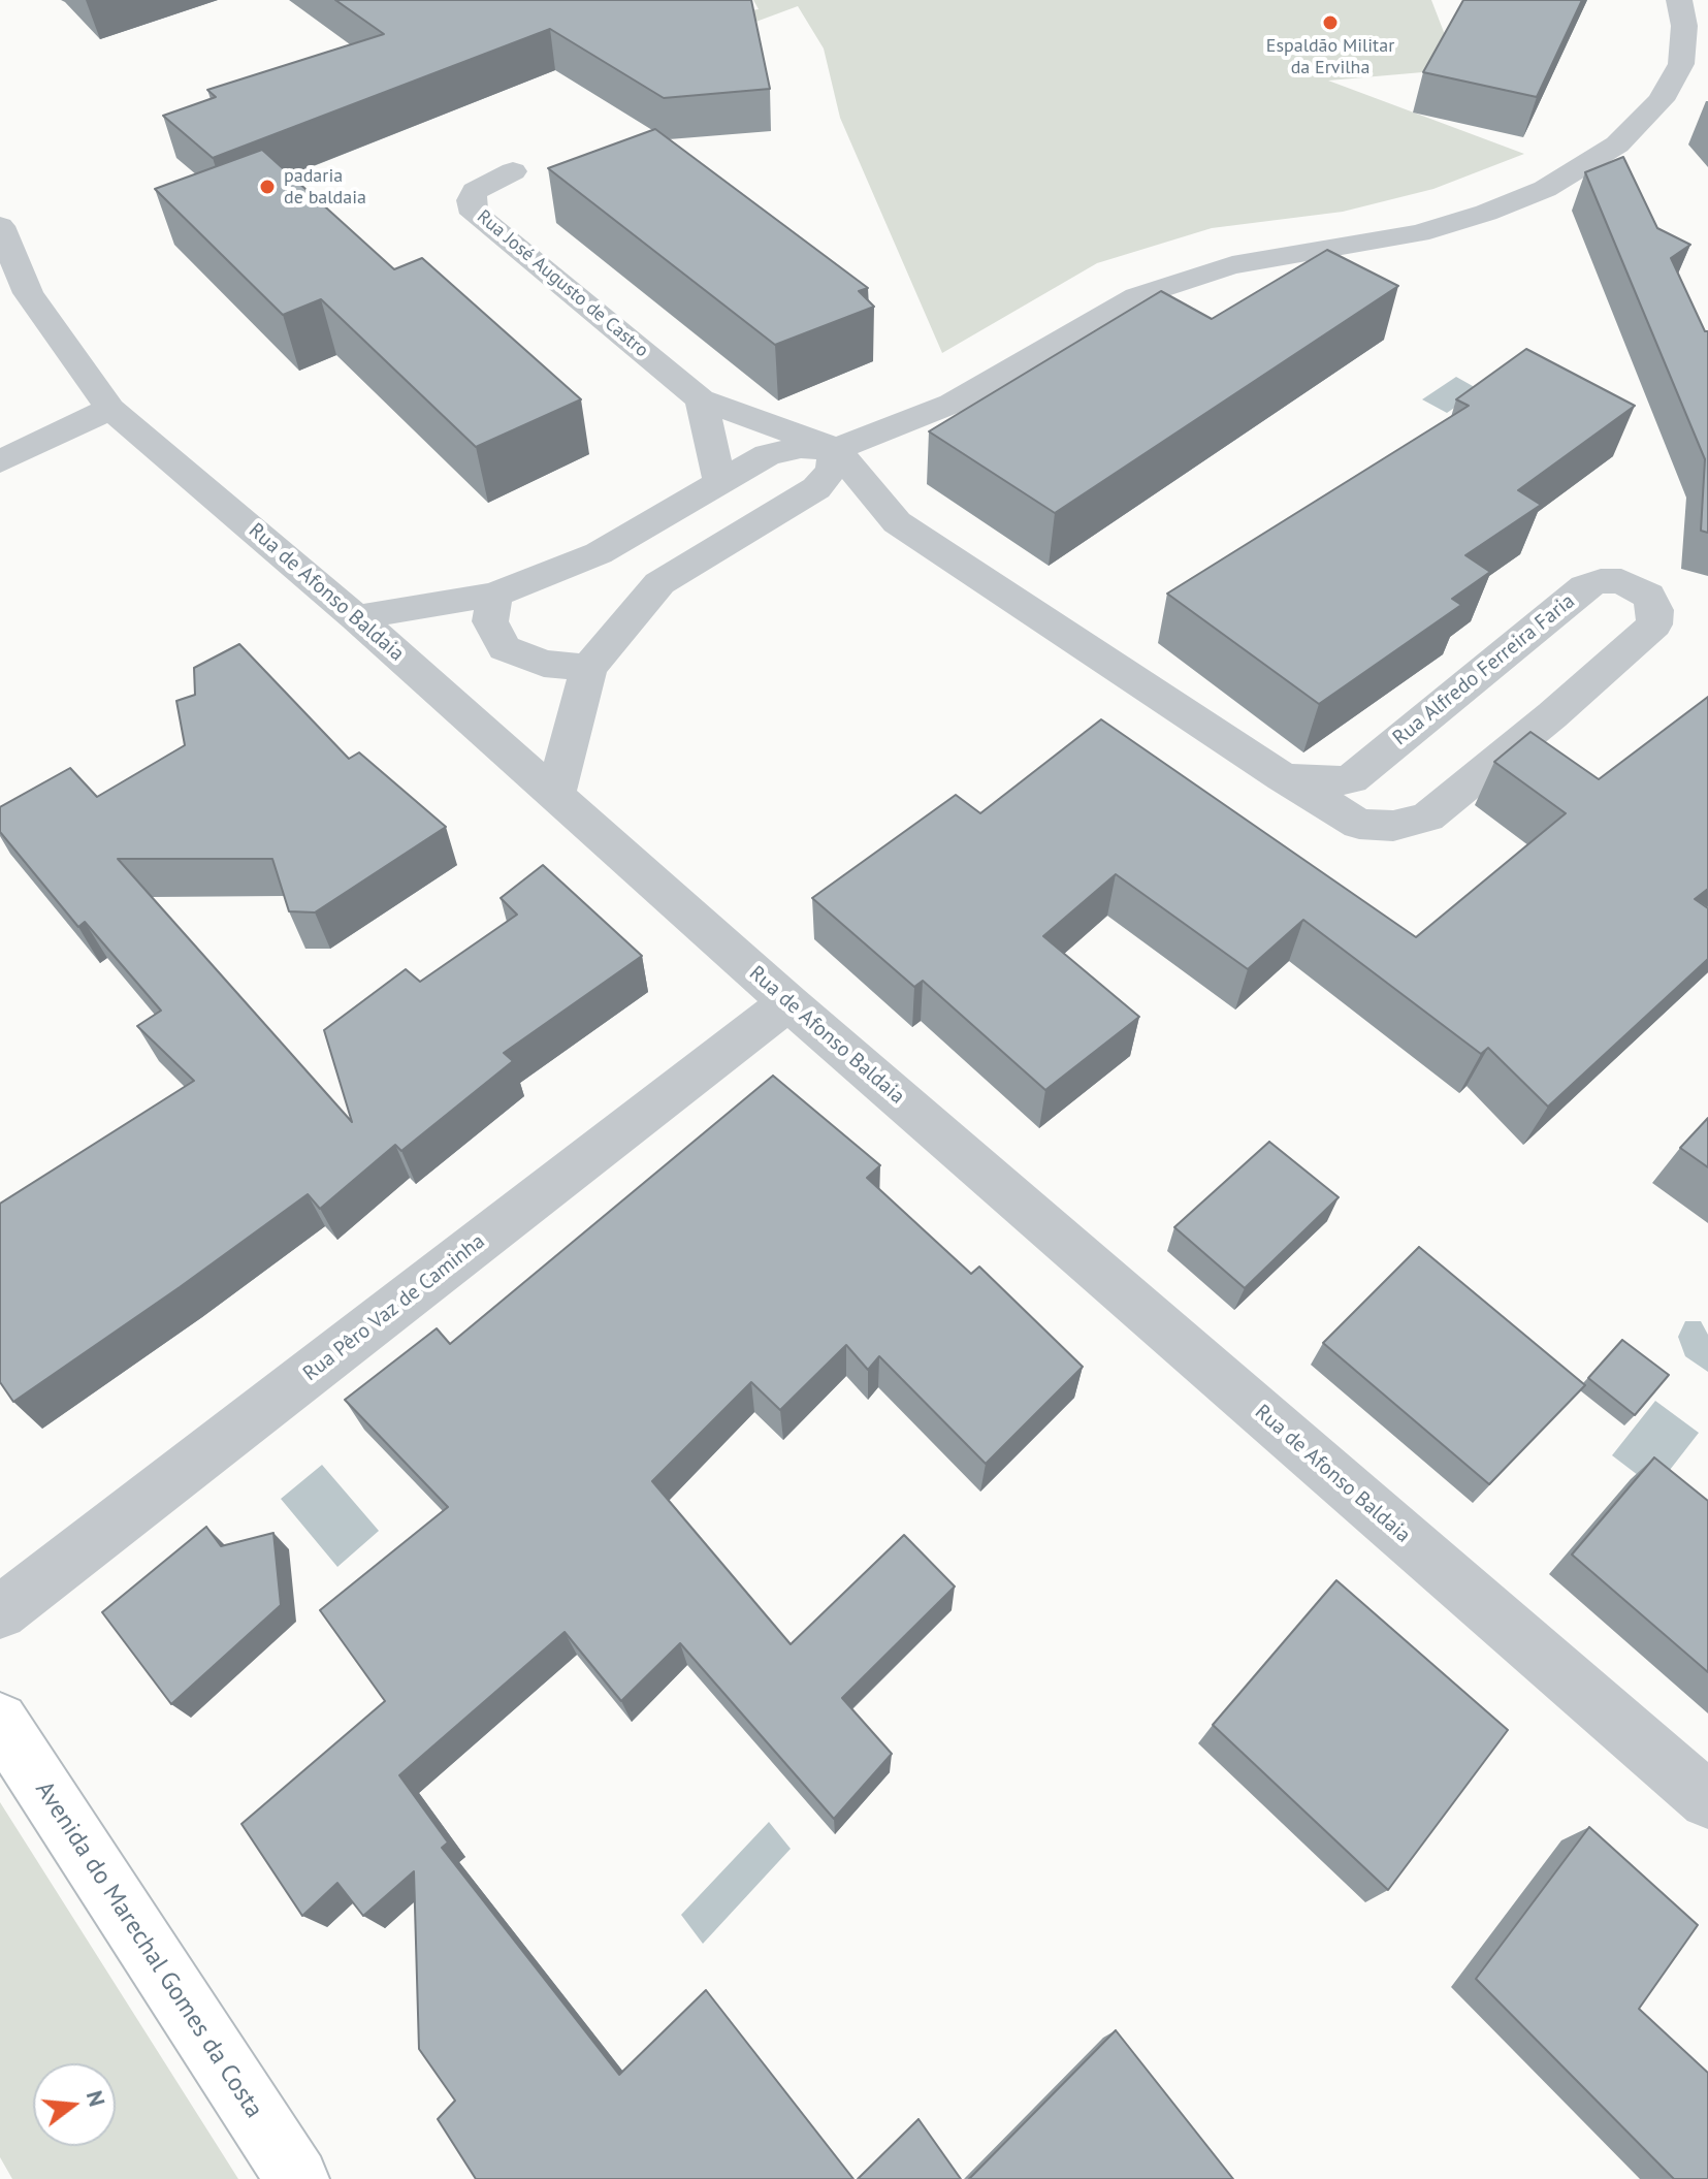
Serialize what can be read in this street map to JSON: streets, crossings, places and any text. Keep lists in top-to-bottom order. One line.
{"streets":{"main road":["Avenida do Marechal Gomes da Costa"],"street":["Rua José Augusto de Castro","Rua de Afonso Baldaia","Rua Alfredo Ferreira Faria","Rua Pêro Vaz de Caminha"]},"crossings":[["Rua José Augusto de Castro","Rua Alfredo Ferreira Faria"],["Rua de Afonso Baldaia","Rua Pêro Vaz de Caminha"]],"places":["Espaldão Militar da Ervilha","padaria de baldaia"],"north":"right"}
